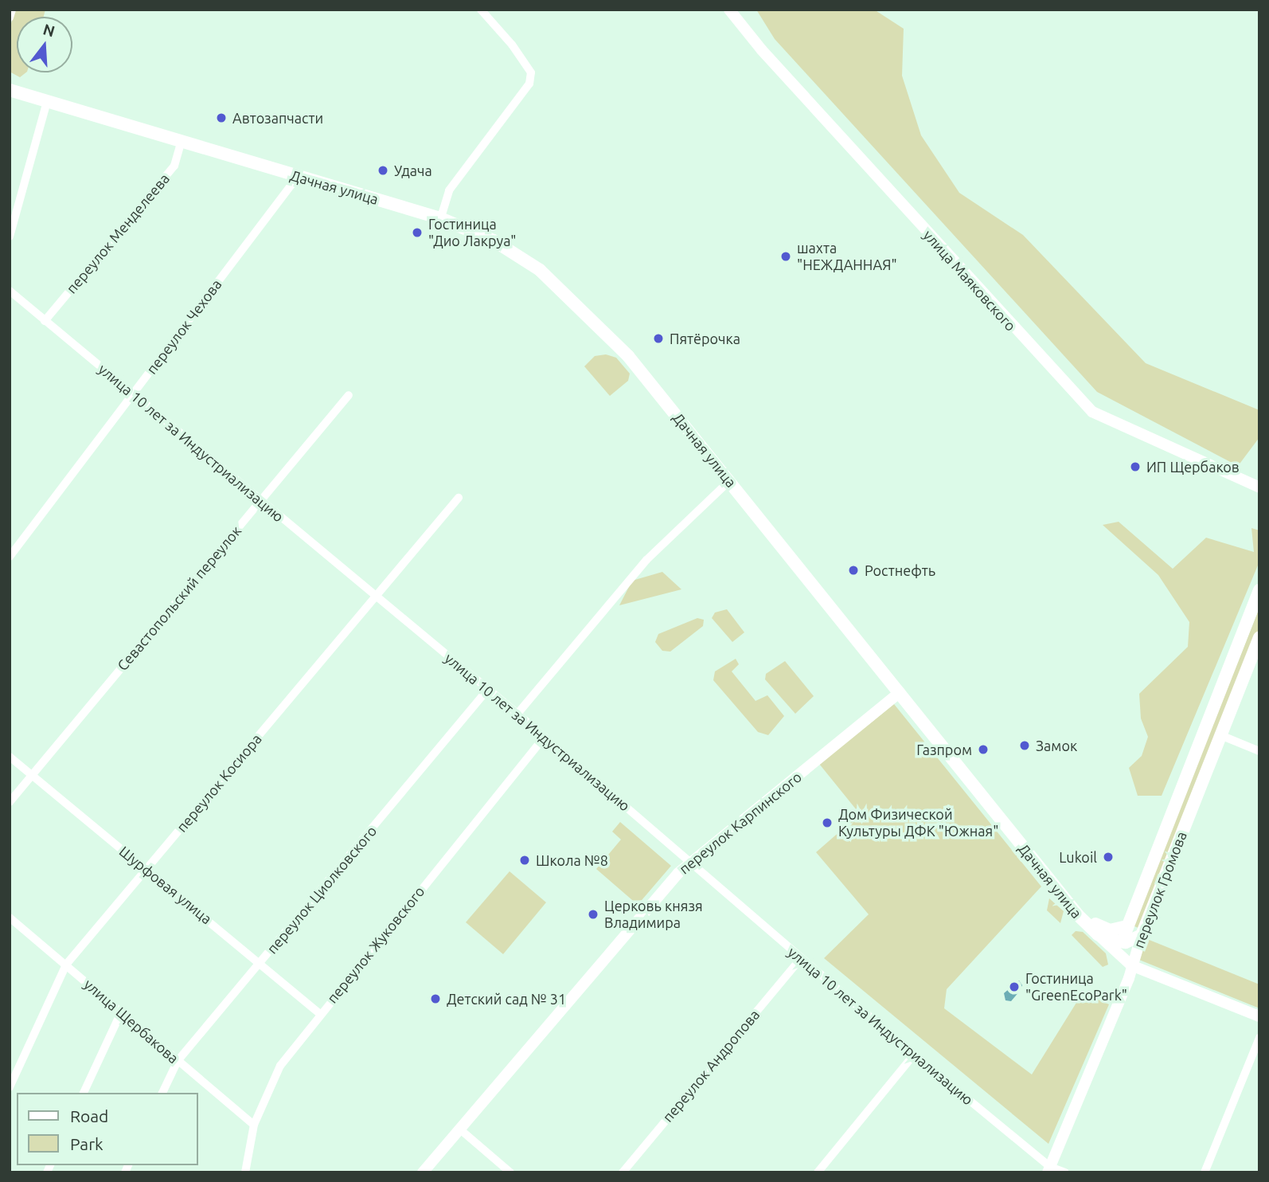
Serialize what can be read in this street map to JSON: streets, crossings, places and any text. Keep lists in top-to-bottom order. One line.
{"streets":{"main road":["Дачная улица","переулок Громова"],"street":["переулок Менделеева","улица Маяковского","переулок Чехова","улица 10 лет за Индустриализацию","Севастопольский переулок","переулок Косиора","переулок Карпинского","Шурфовая улица","переулок Циолковского","переулок Жуковского","улица Щербакова","переулок Андропова"]},"crossings":[["Дачная улица","переулок Менделеева"],["Дачная улица","переулок Чехова"],["Дачная улица","переулок Карпинского"],["Дачная улица","переулок Громова"],["переулок Менделеева","улица 10 лет за Индустриализацию"],["переулок Чехова","улица 10 лет за Индустриализацию"],["улица 10 лет за Индустриализацию","Севастопольский переулок"],["улица 10 лет за Индустриализацию","переулок Косиора"],["улица 10 лет за Индустриализацию","переулок Карпинского"],["улица 10 лет за Индустриализацию","переулок Циолковского"],["улица 10 лет за Индустриализацию","переулок Громова"],["улица 10 лет за Индустриализацию","переулок Жуковского"],["улица 10 лет за Индустриализацию","переулок Андропова"],["Севастопольский переулок","Шурфовая улица"],["переулок Косиора","Шурфовая улица"],["переулок Косиора","улица Щербакова"],["Шурфовая улица","переулок Циолковского"],["Шурфовая улица","переулок Жуковского"],["переулок Циолковского","улица Щербакова"],["переулок Жуковского","улица Щербакова"]],"places":["Автозапчасти","Удача","Гостиница \"Дио Лакруа\"","шахта \"НЕЖДАННАЯ\"","Пятёрочка","ИП Щербаков","Ростнефть","Замок","Газпром","Дом Физической Культуры ДФК \"Южная\"","Lukoil","Школа №8","Церковь князя Владимира","Гостиница \"GreenEcoPark\"","Детский сад № 31"],"legend":["Road","Park"],"north":"top"}
